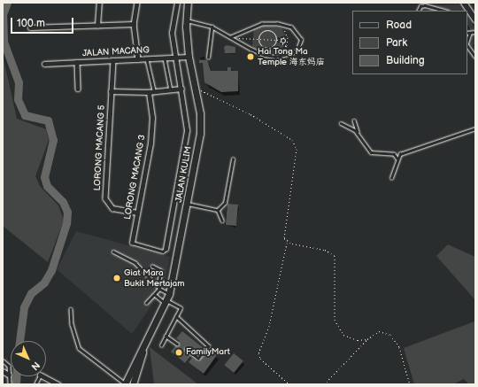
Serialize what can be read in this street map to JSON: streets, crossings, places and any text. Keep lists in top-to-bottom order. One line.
{"streets":{"main road":["JALAN KULIM"],"street":["JALAN MACANG","LORONG MACANG 5","LORONG MACANG 3"]},"crossings":[["JALAN MACANG","LORONG MACANG 5"],["JALAN MACANG","JALAN KULIM"],["LORONG MACANG 5","LORONG MACANG 3"]],"places":["Hai Tong Ma Temple 海东妈庙","Giat Mara Bukit Mertajam","FamilyMart"],"legend":["Road","Park","Building"],"scale_bar":"100 m","north":"bottom right"}
